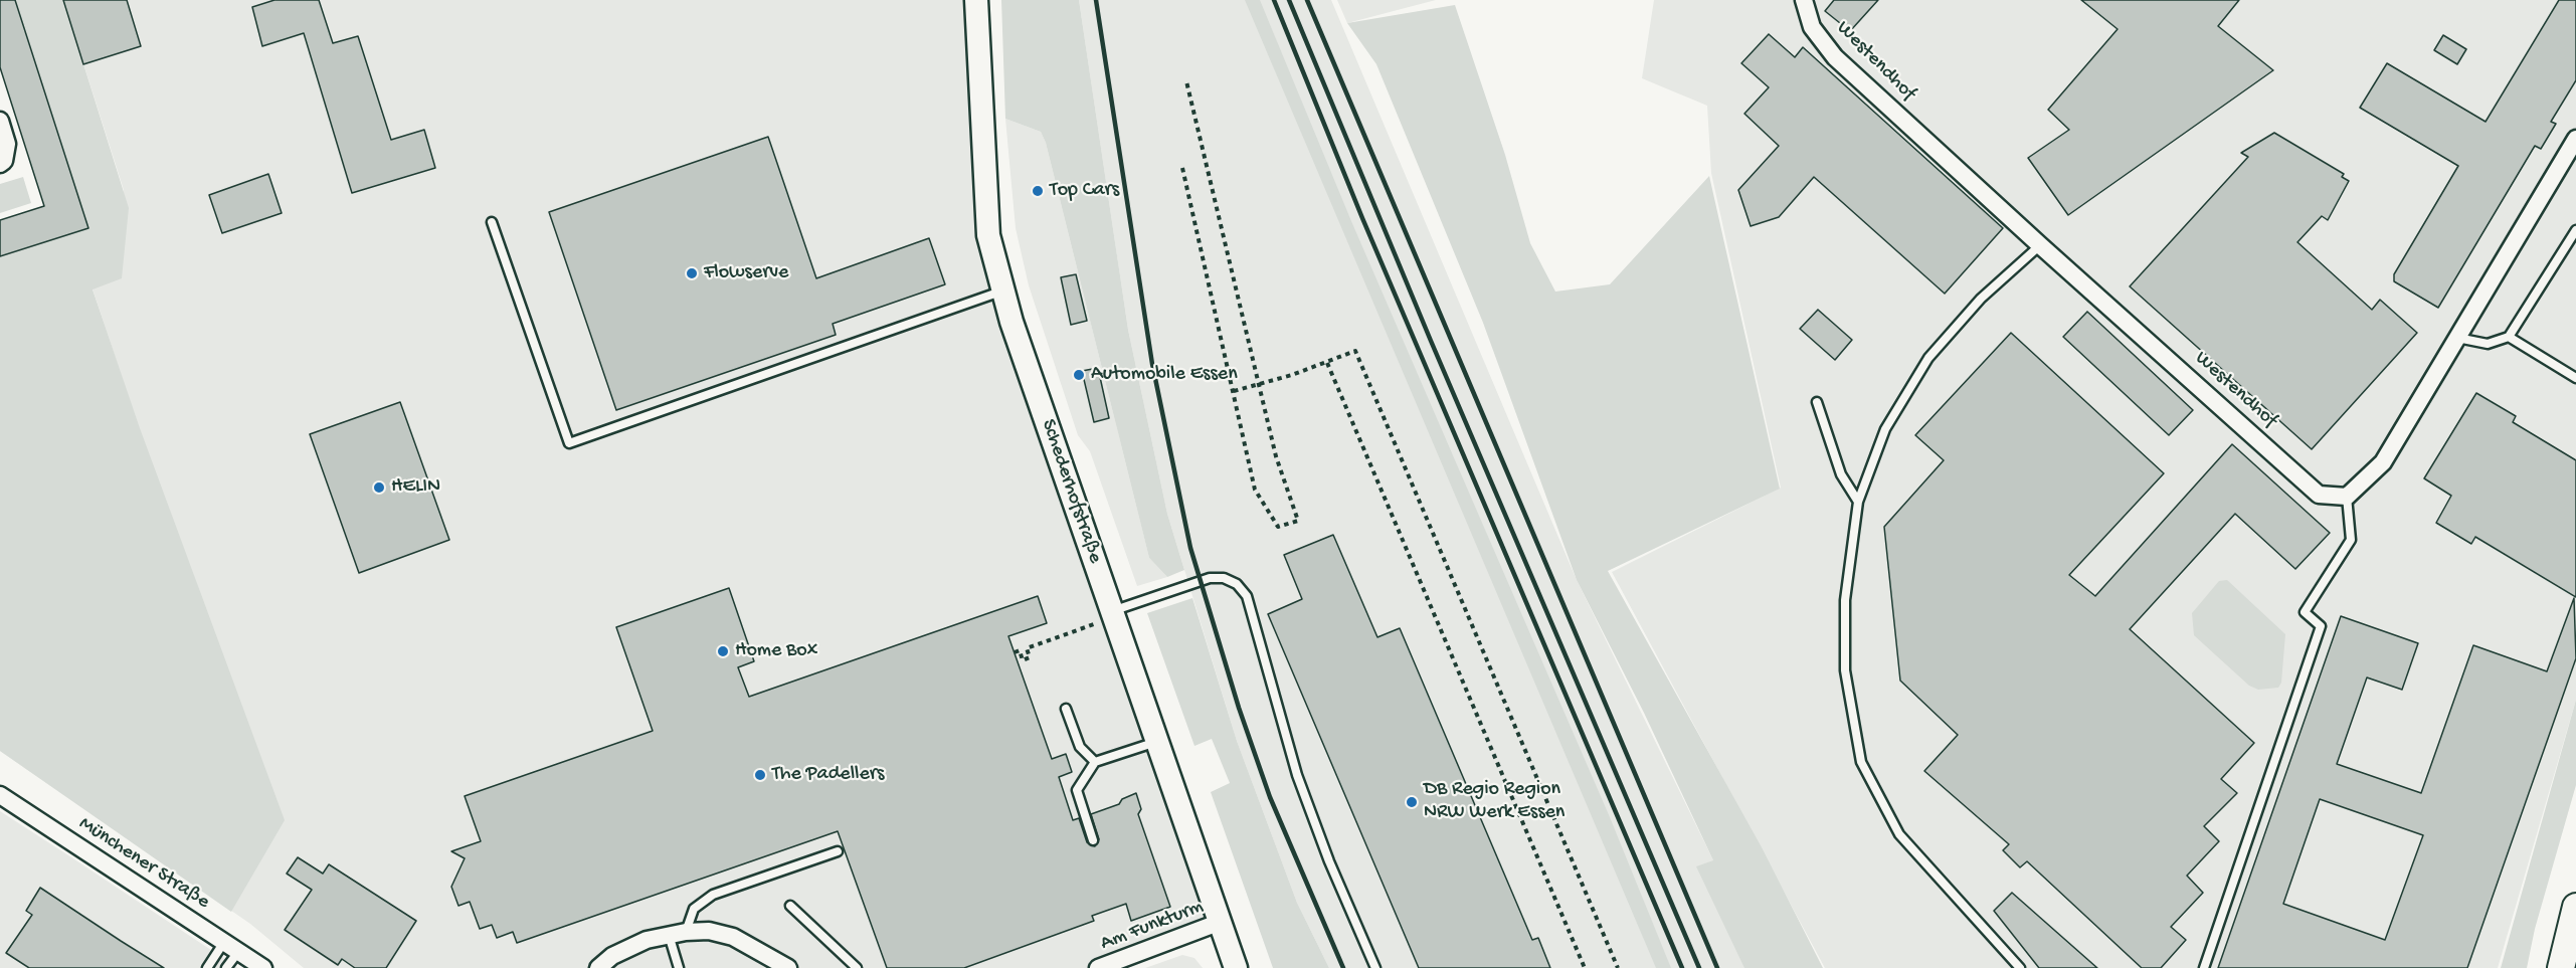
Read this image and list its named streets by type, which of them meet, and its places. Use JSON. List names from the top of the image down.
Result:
{
  "streets": {
    "street": [
      "Westendhof",
      "Schederhofstraße",
      "Münchener Straße",
      "Am Funkturm"
    ]
  },
  "crossings": [
    ["Schederhofstraße", "Am Funkturm"]
  ],
  "places": [
    "Top Cars",
    "Flowserve",
    "Automobile Essen",
    "HELIN",
    "Home Box",
    "The Padellers",
    "DB Regio Region NRW Werk Essen"
  ]
}
